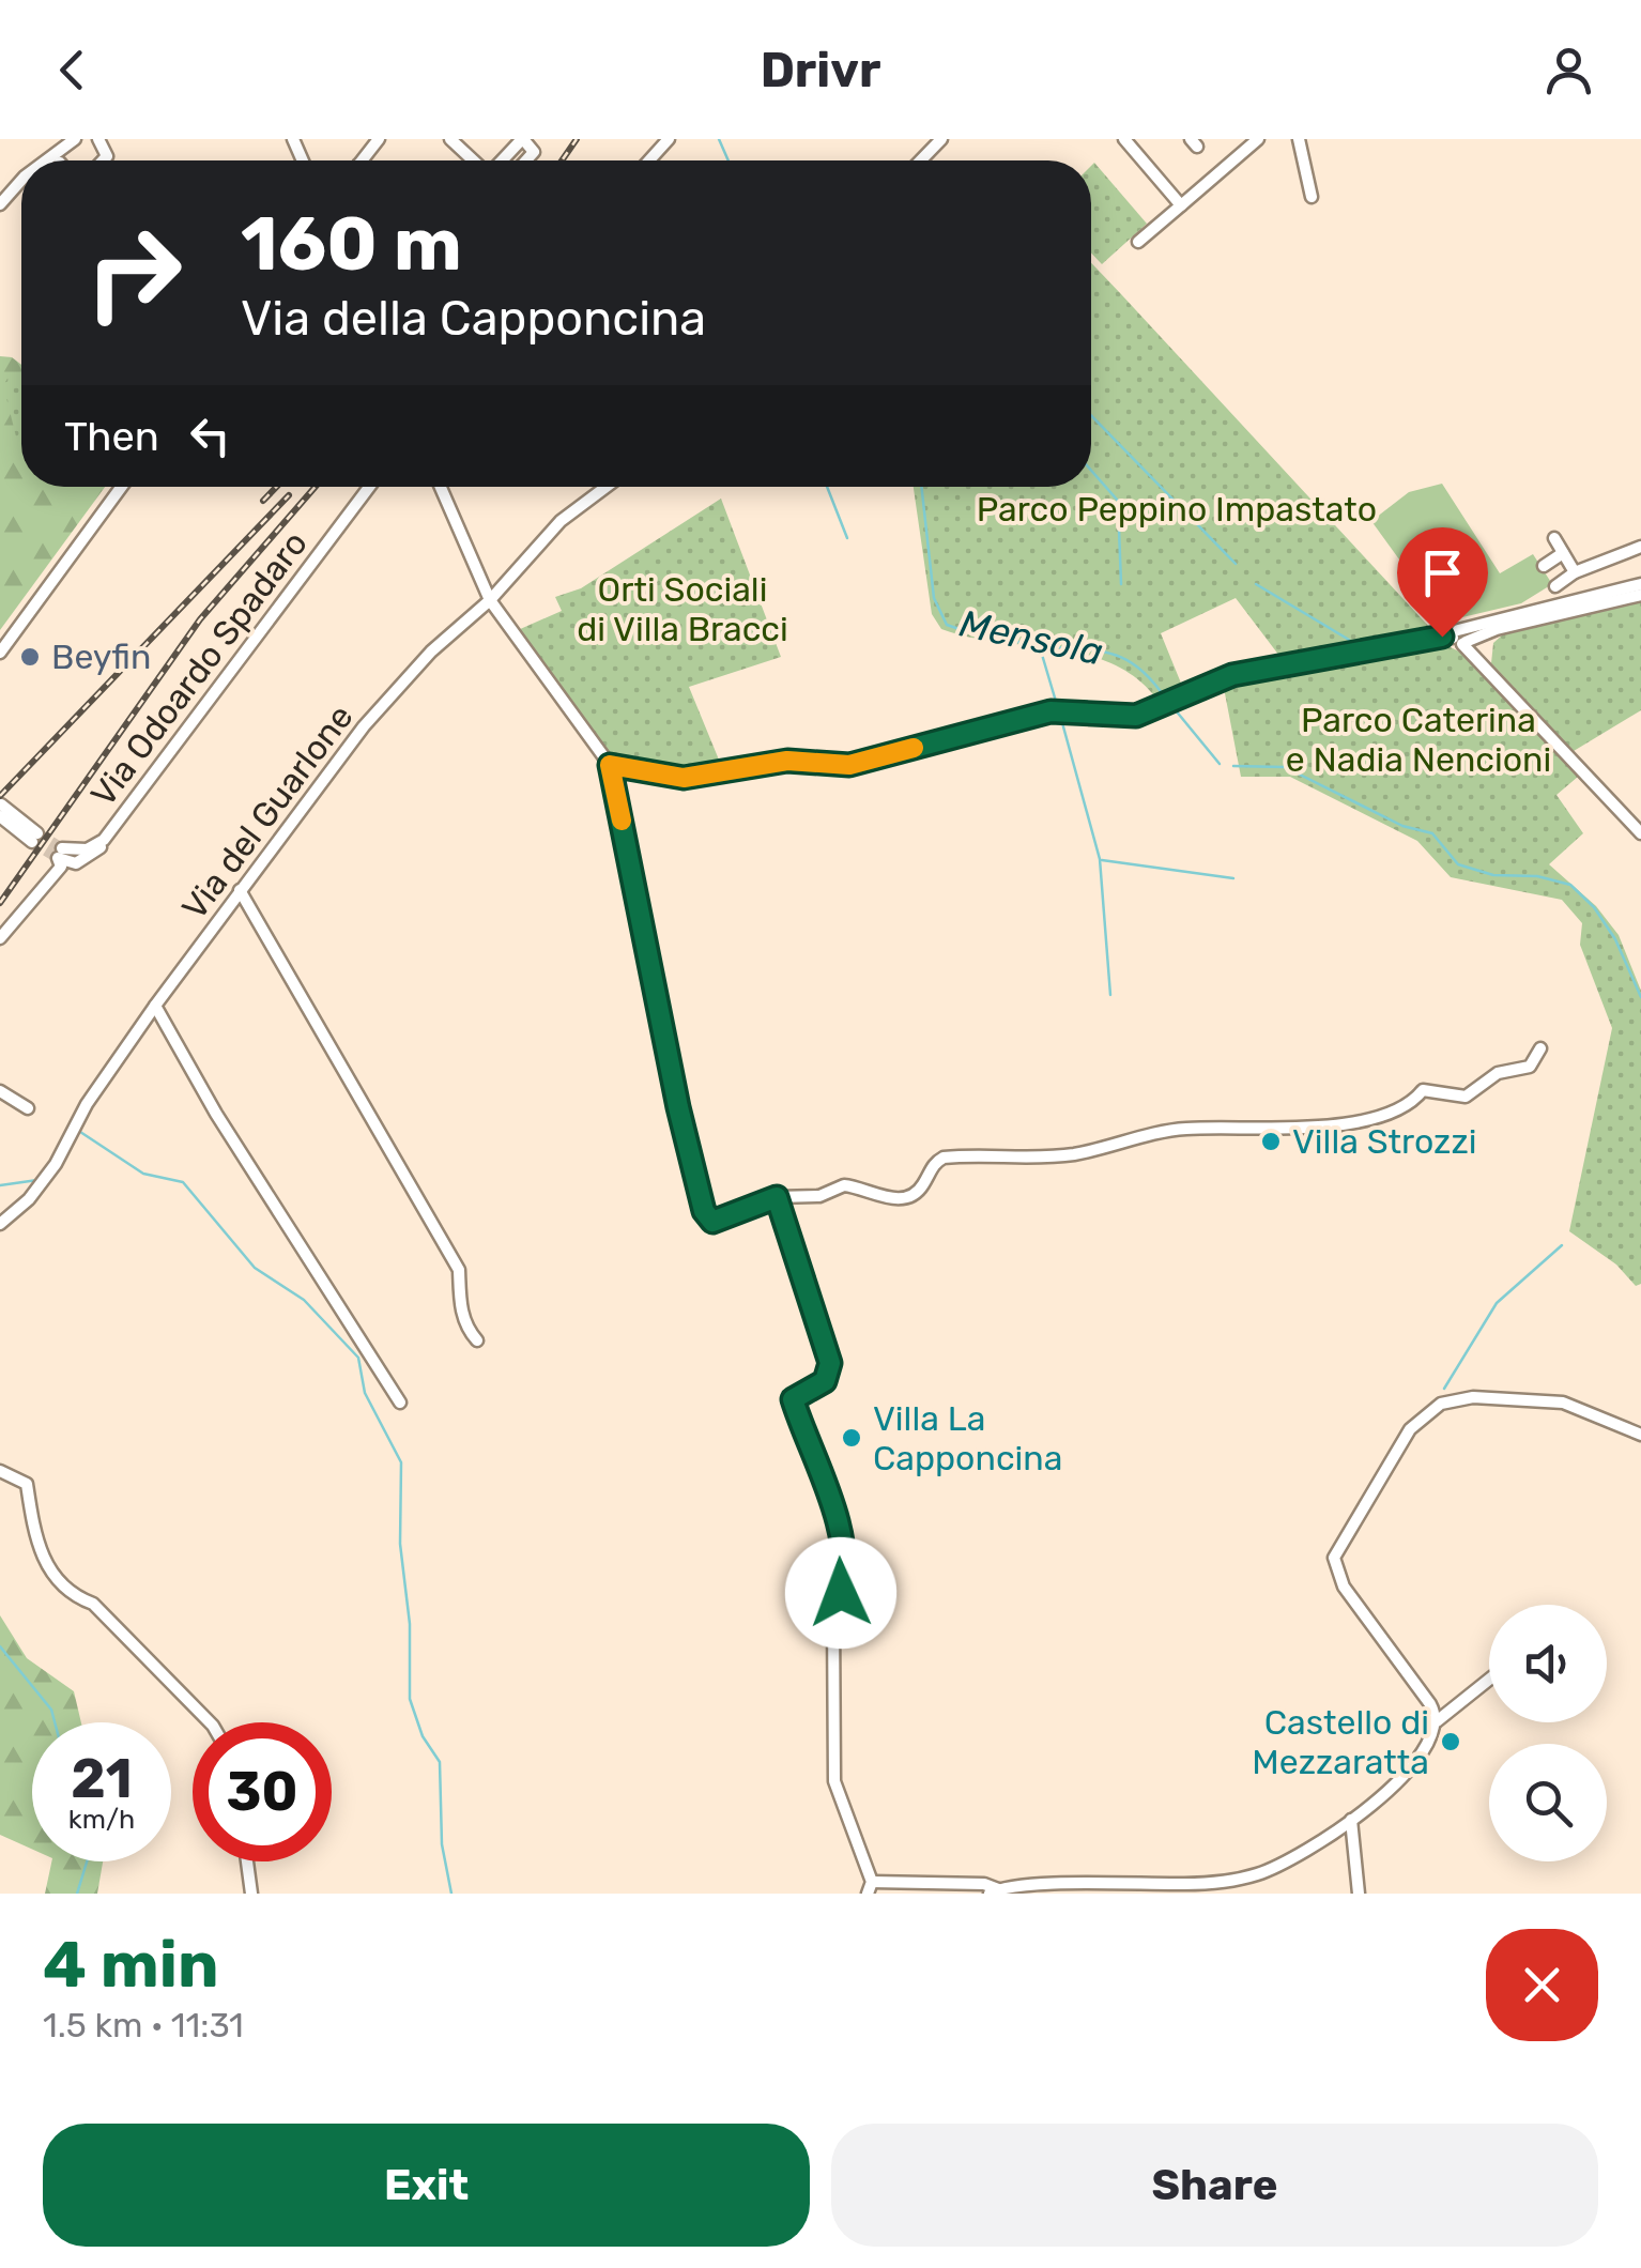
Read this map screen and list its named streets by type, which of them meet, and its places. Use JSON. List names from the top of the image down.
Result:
{
  "streets": {
    "street": ["Via Odoardo Spadaro", "Via del Guarlone"]
  },
  "water": ["Mensola"],
  "parks": ["Parco Peppino Impastato", "Orti Sociali di Villa Bracci", "Parco Caterina e Nadia Nencioni"],
  "places": [
    "Beyfin",
    "Villa Strozzi",
    "Villa La Capponcina",
    "Castello di Mezzaratta"
  ],
  "page": {
    "header": "Drivr",
    "turn": ["160 m", "Via della Capponcina"],
    "then": "Then",
    "speed": "21 km/h",
    "limit": "30",
    "heading": ["4 min", "1.5 km · 11:31"],
    "buttons": ["Exit", "Share"]
  }
}
